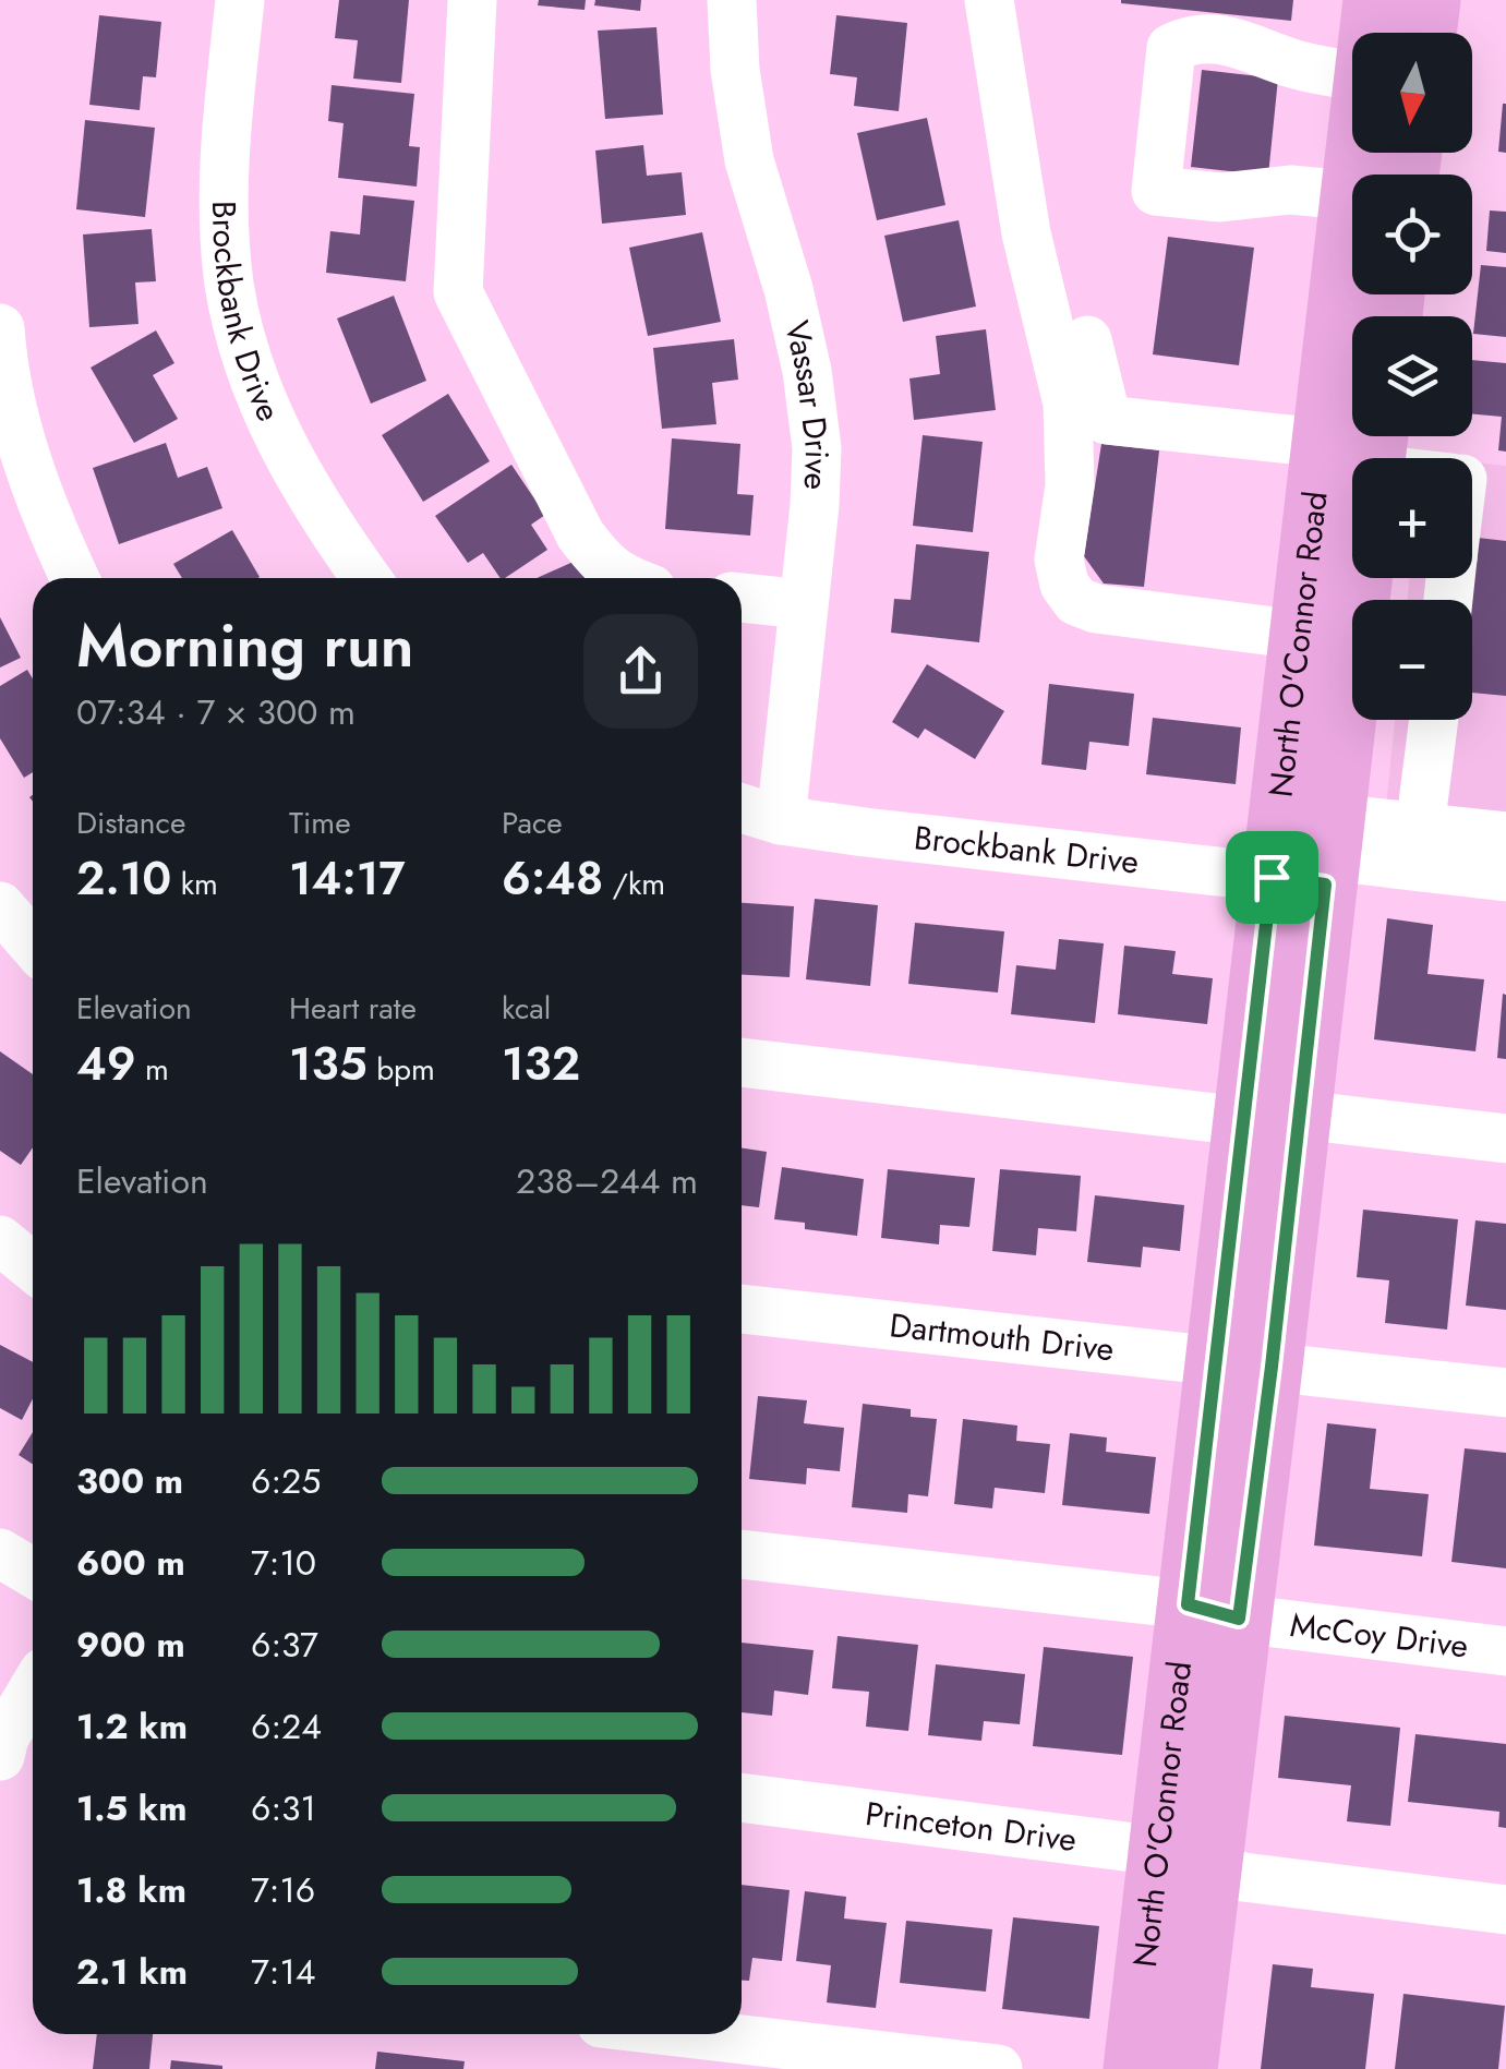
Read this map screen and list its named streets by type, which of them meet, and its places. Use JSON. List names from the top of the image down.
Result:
{
  "streets": {
    "main road": ["North O'Connor Road"],
    "street": [
      "Brockbank Drive",
      "Vassar Drive",
      "Dartmouth Drive",
      "McCoy Drive",
      "Princeton Drive"
    ]
  },
  "crossings": [
    ["Brockbank Drive", "Vassar Drive"],
    ["Brockbank Drive", "North O'Connor Road"],
    ["North O'Connor Road", "Dartmouth Drive"],
    ["North O'Connor Road", "McCoy Drive"],
    ["North O'Connor Road", "Princeton Drive"]
  ],
  "north": "bottom",
  "page": {
    "map_buttons": ["+", "−"],
    "heading": ["Morning run", "07:34 · 7 × 300 m"],
    "stats": [
      ["Distance", "2.10 km"],
      ["Time", "14:17"],
      ["Pace", "6:48 /km"],
      ["Elevation", "49 m"],
      ["Heart rate", "135 bpm"],
      ["kcal", "132"]
    ],
    "chart": ["Elevation", "238–244 m"],
    "list": [
      {
        "name": "300 m",
        "note": "6:25"
      },
      {
        "name": "600 m",
        "note": "7:10"
      },
      {
        "name": "900 m",
        "note": "6:37"
      },
      {
        "name": "1.2 km",
        "note": "6:24"
      },
      {
        "name": "1.5 km",
        "note": "6:31"
      },
      {
        "name": "1.8 km",
        "note": "7:16"
      },
      {
        "name": "2.1 km",
        "note": "7:14"
      }
    ]
  }
}
